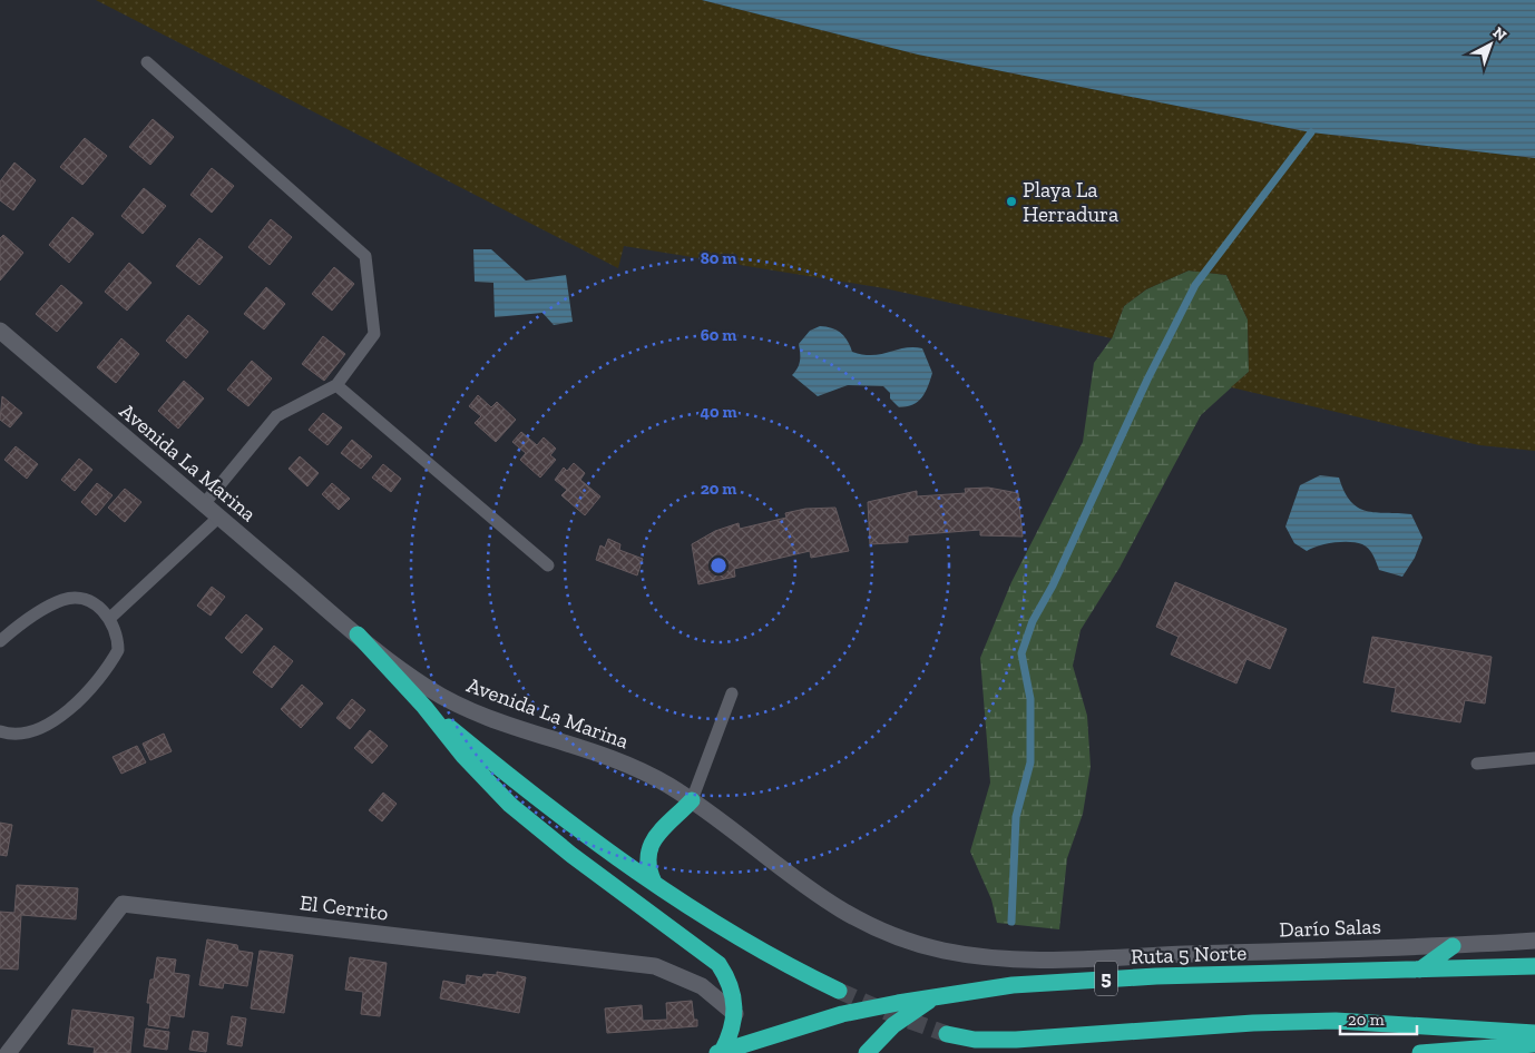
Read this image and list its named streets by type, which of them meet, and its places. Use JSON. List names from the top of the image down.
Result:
{
  "streets": {
    "highway": ["Ruta 5 Norte", "5"],
    "main road": ["Avenida La Marina", "El Cerrito", "Darío Salas"]
  },
  "crossings": [
    ["Avenida La Marina", "Darío Salas"]
  ],
  "places": ["Playa La Herradura"],
  "scale_bar": "20 m",
  "north": "top right",
  "rings": [
    "80 m",
    "60 m",
    "40 m",
    "20 m"
  ]
}
